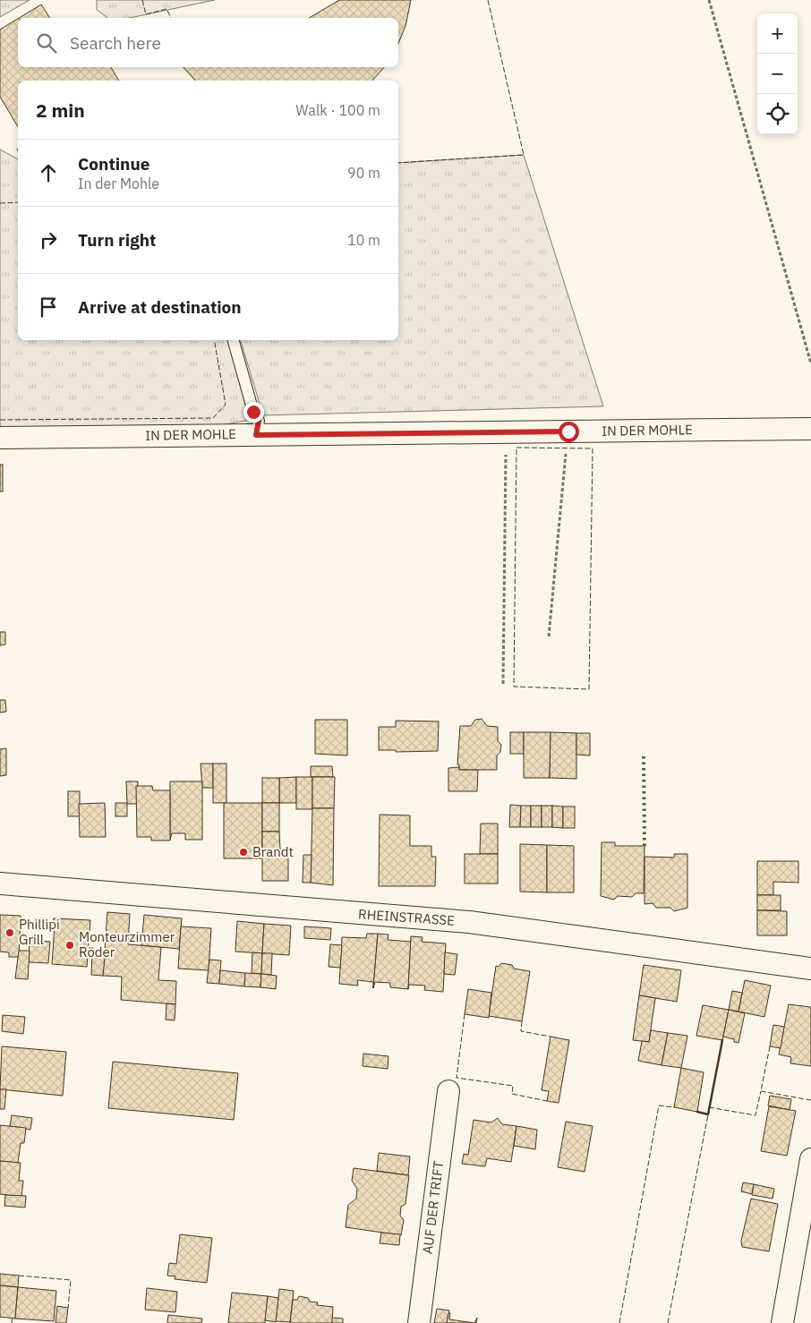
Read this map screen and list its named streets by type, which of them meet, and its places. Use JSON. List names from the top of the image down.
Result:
{
  "streets": {
    "street": ["IN DER MOHLE", "RHEINSTRASSE", "AUF DER TRIFT"]
  },
  "places": ["Brandt", "Phillipi Grill", "Monteurzimmer Röder"],
  "page": {
    "map_buttons": ["+", "−"],
    "search": "Search here",
    "heading": ["2 min", "Walk · 100 m"],
    "list": [
      ["Continue", "In der Mohle", "90 m"],
      ["Turn right", "10 m"],
      "Arrive at destination"
    ]
  }
}
